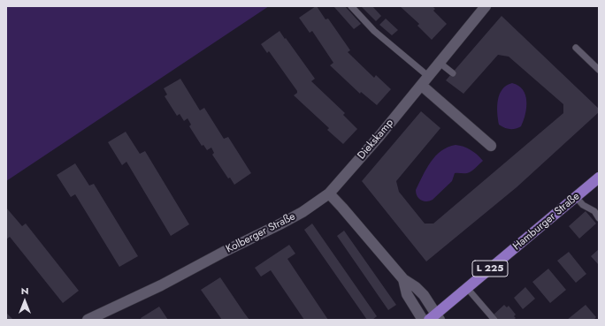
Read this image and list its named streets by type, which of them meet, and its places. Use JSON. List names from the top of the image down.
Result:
{
  "streets": {
    "main road": ["Hamburger Straße", "L 225"],
    "street": ["Diekskamp", "Kolberger Straße"]
  },
  "crossings": [
    ["Diekskamp", "Kolberger Straße"]
  ],
  "north": "top"
}
